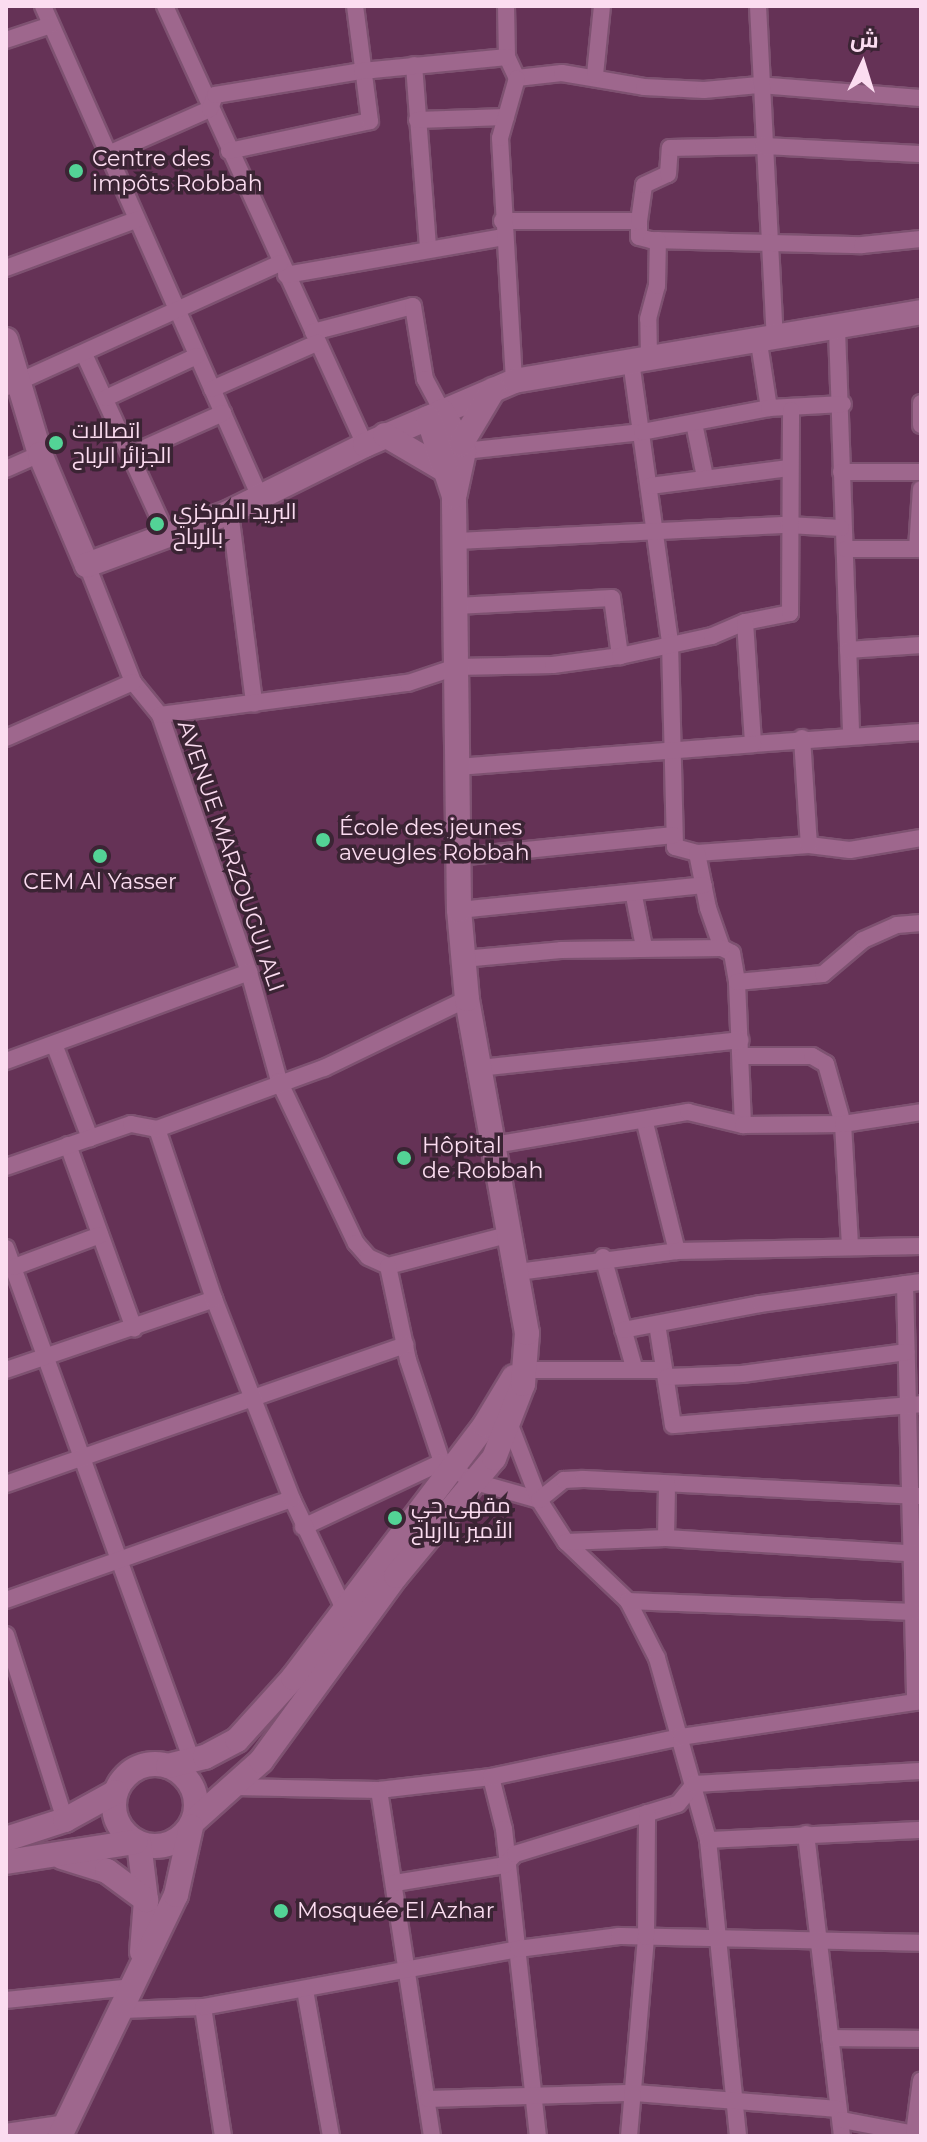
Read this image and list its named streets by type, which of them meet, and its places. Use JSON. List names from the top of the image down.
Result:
{
  "streets": {
    "street": ["AVENUE MARZOUGUI ALI"]
  },
  "places": [
    "Centre des impôts Robbah",
    "اتصالات الجزائر الرباح",
    "البريد المركزي بالرباح",
    "École des jeunes aveugles Robbah",
    "CEM Al Yasser",
    "Hôpital de Robbah",
    "مقهى حي الأمير باارباح",
    "Mosquée El Azhar"
  ],
  "north": "top"
}
